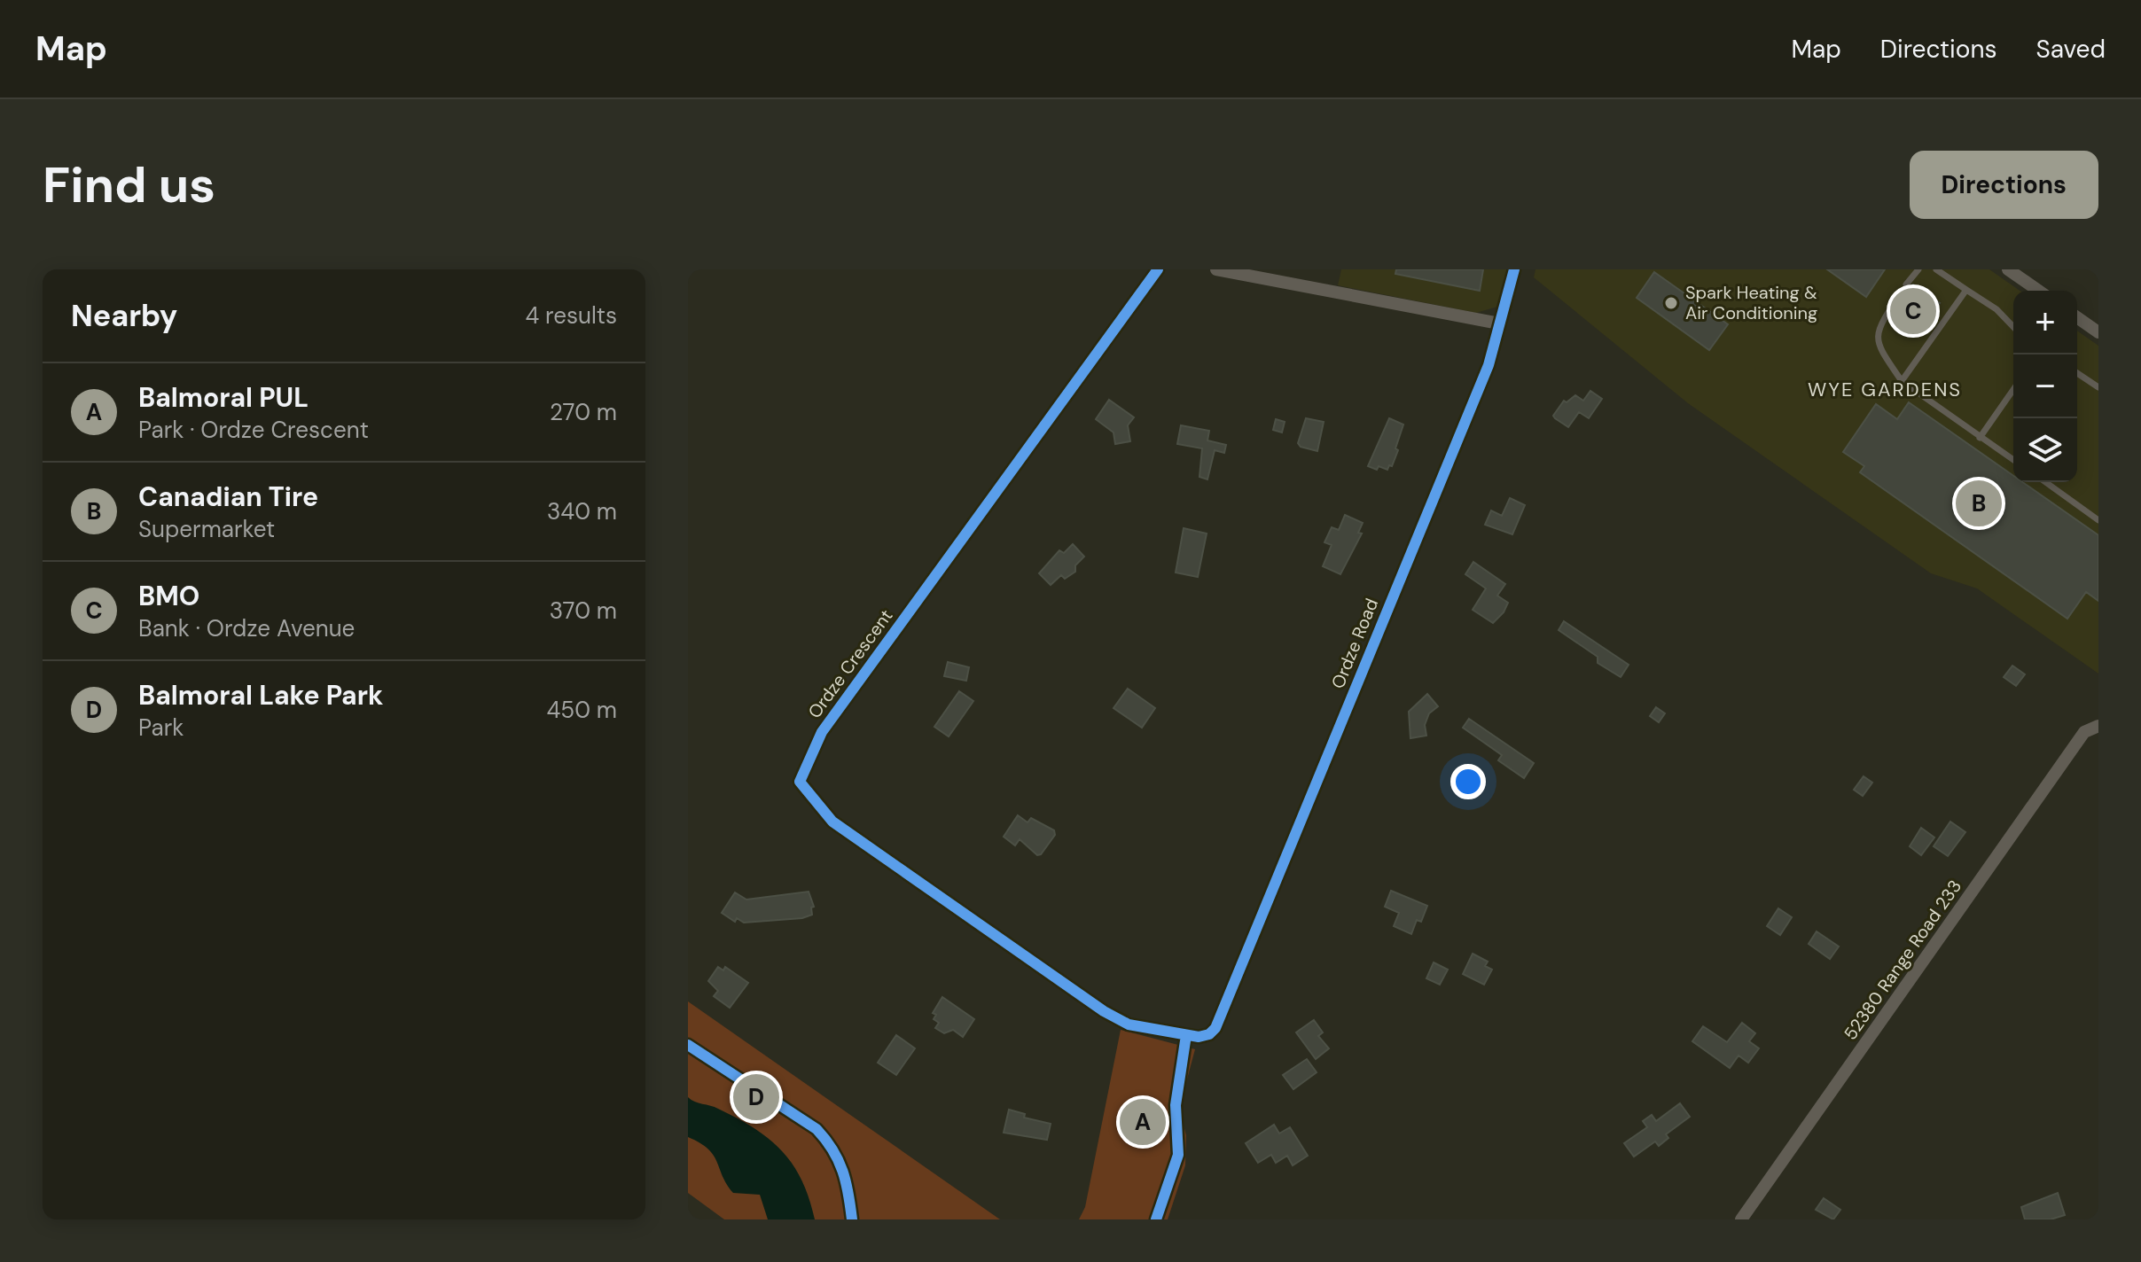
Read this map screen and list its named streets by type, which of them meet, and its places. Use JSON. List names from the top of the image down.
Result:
{
  "streets": {
    "street": ["Ordze Road", "Ordze Crescent", "52380 Range Road 233"]
  },
  "crossings": [
    ["Ordze Road", "Ordze Crescent"]
  ],
  "districts": ["WYE GARDENS"],
  "places": ["Spark Heating & Air Conditioning"],
  "page": {
    "header": "Map",
    "nav": ["Map", "Directions", "Saved"],
    "buttons": "Directions",
    "title": "Find us",
    "heading": ["Nearby", "4 results"],
    "pins": [
      "C",
      "B",
      "D",
      "A"
    ],
    "map_buttons": ["+", "−"],
    "list": [
      {
        "mark": "A",
        "name": "Balmoral PUL",
        "note": "Park · Ordze Crescent",
        "value": "270 m"
      },
      {
        "mark": "B",
        "name": "Canadian Tire",
        "note": "Supermarket",
        "value": "340 m"
      },
      {
        "mark": "C",
        "name": "BMO",
        "note": "Bank · Ordze Avenue",
        "value": "370 m"
      },
      {
        "mark": "D",
        "name": "Balmoral Lake Park",
        "note": "Park",
        "value": "450 m"
      }
    ]
  }
}
